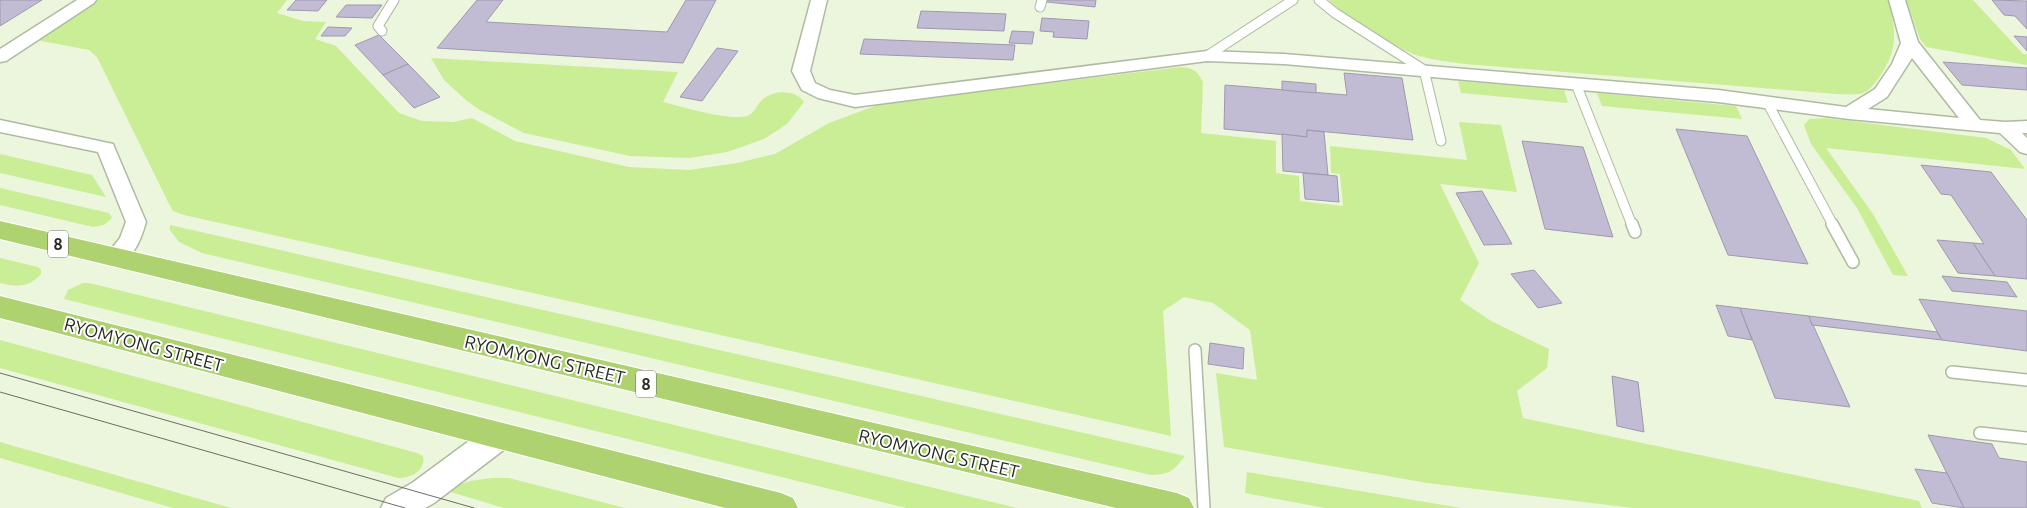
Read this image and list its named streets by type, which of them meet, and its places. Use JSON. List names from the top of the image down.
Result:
{
  "streets": {
    "highway": ["8", "RYOMYONG STREET"]
  }
}
